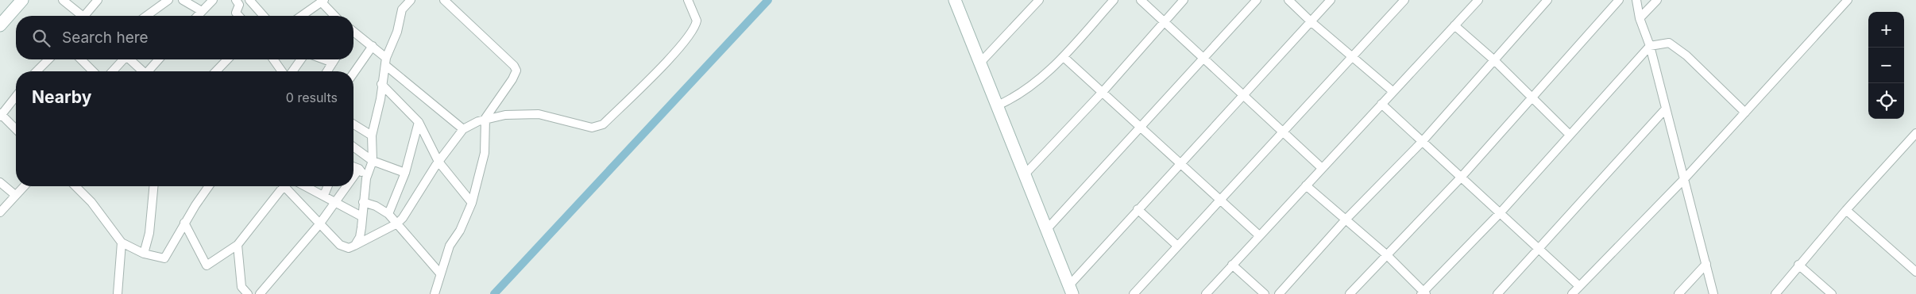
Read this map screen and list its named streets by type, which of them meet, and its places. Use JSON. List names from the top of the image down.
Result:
{
  "page": {
    "map_buttons": ["+", "−"],
    "search": "Search here",
    "heading": ["Nearby", "0 results"]
  }
}
